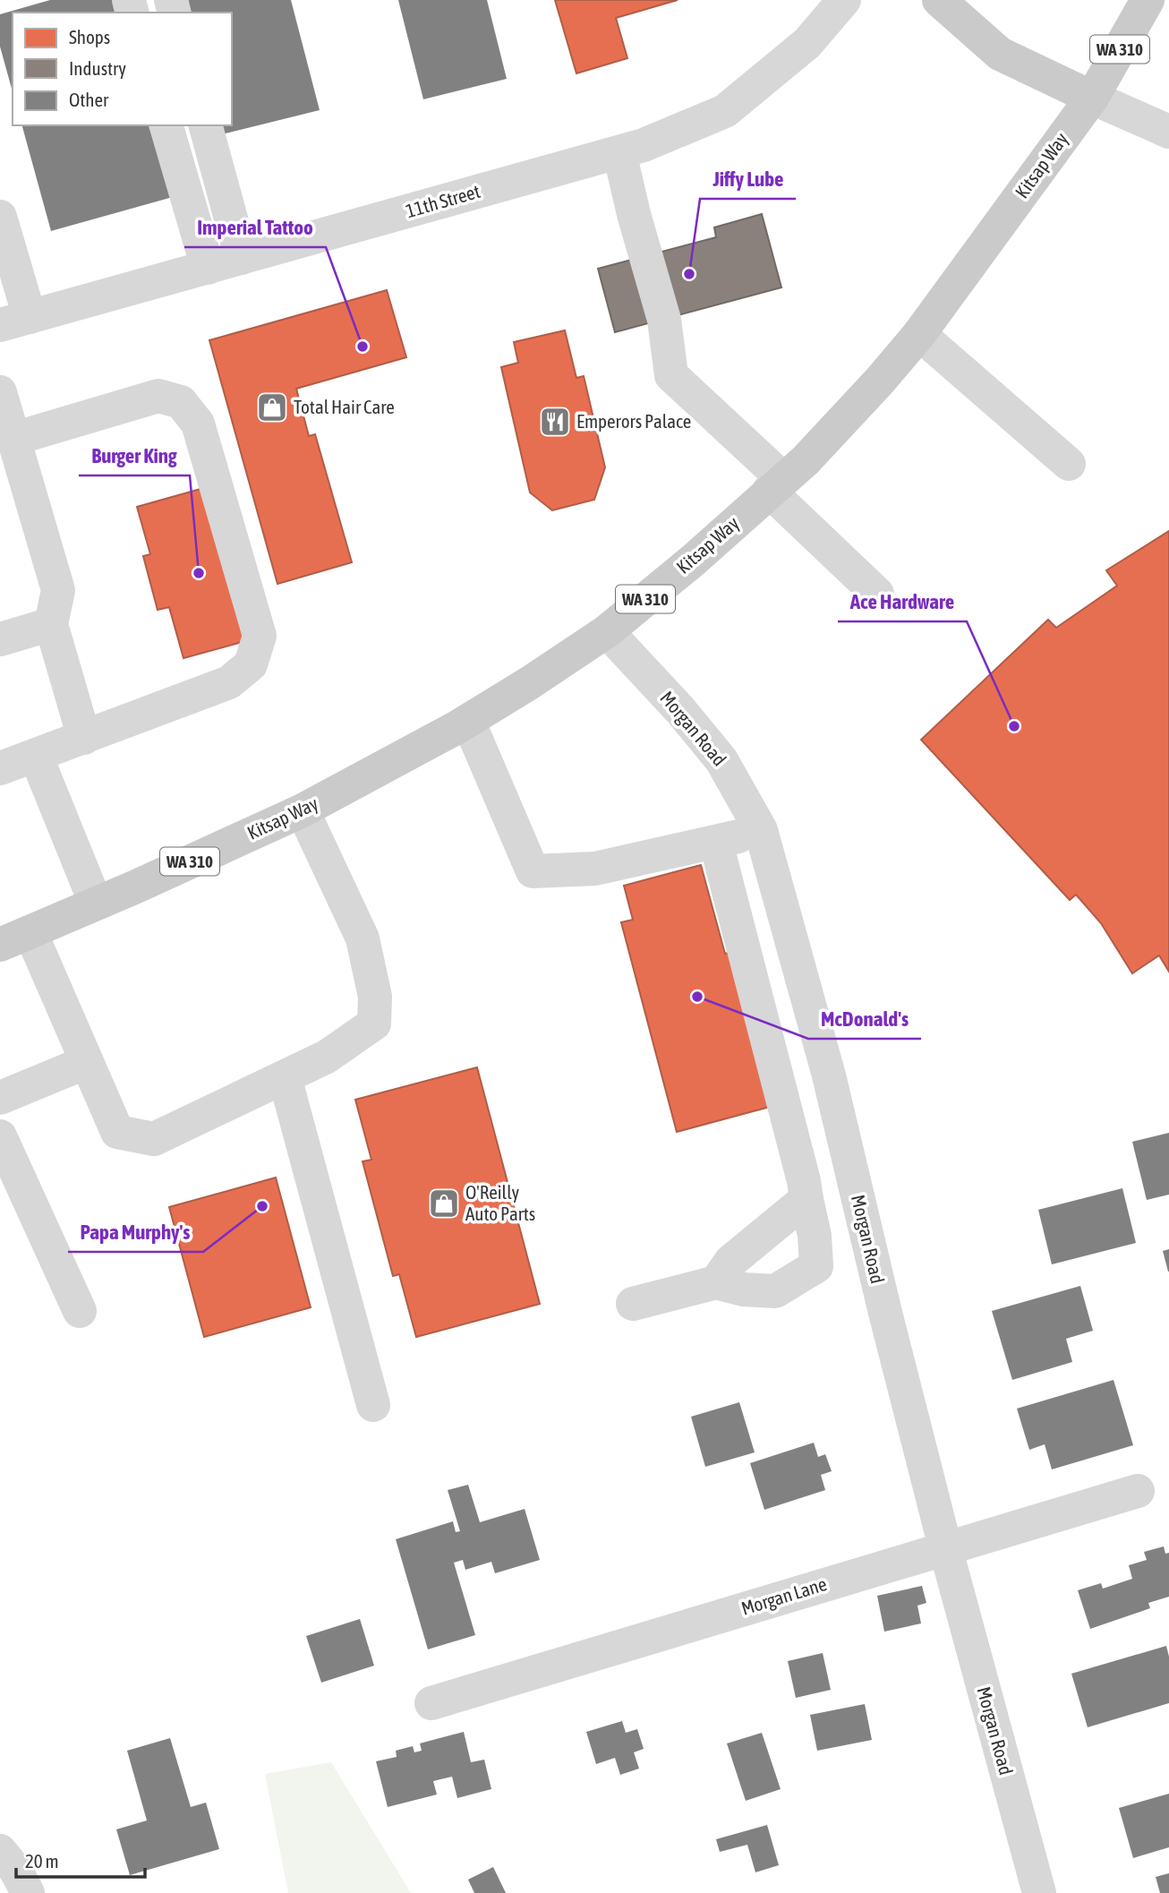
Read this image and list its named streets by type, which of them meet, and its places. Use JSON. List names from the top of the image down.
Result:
{
  "streets": {
    "main road": ["WA 310", "Kitsap Way"],
    "street": ["11th Street", "Morgan Road", "Morgan Lane"]
  },
  "crossings": [
    ["Kitsap Way", "Morgan Road"],
    ["Morgan Road", "Morgan Lane"]
  ],
  "places": {
    "other": [
      "Jiffy Lube",
      "Imperial Tattoo",
      "Burger King",
      "Ace Hardware",
      "McDonald's",
      "Papa Murphy's"
    ],
    "shop": ["Total Hair Care", "O'Reilly Auto Parts"],
    "restaurant": ["Emperors Palace"]
  },
  "legend": ["Shops", "Industry", "Other"],
  "scale_bar": "20 m"
}
